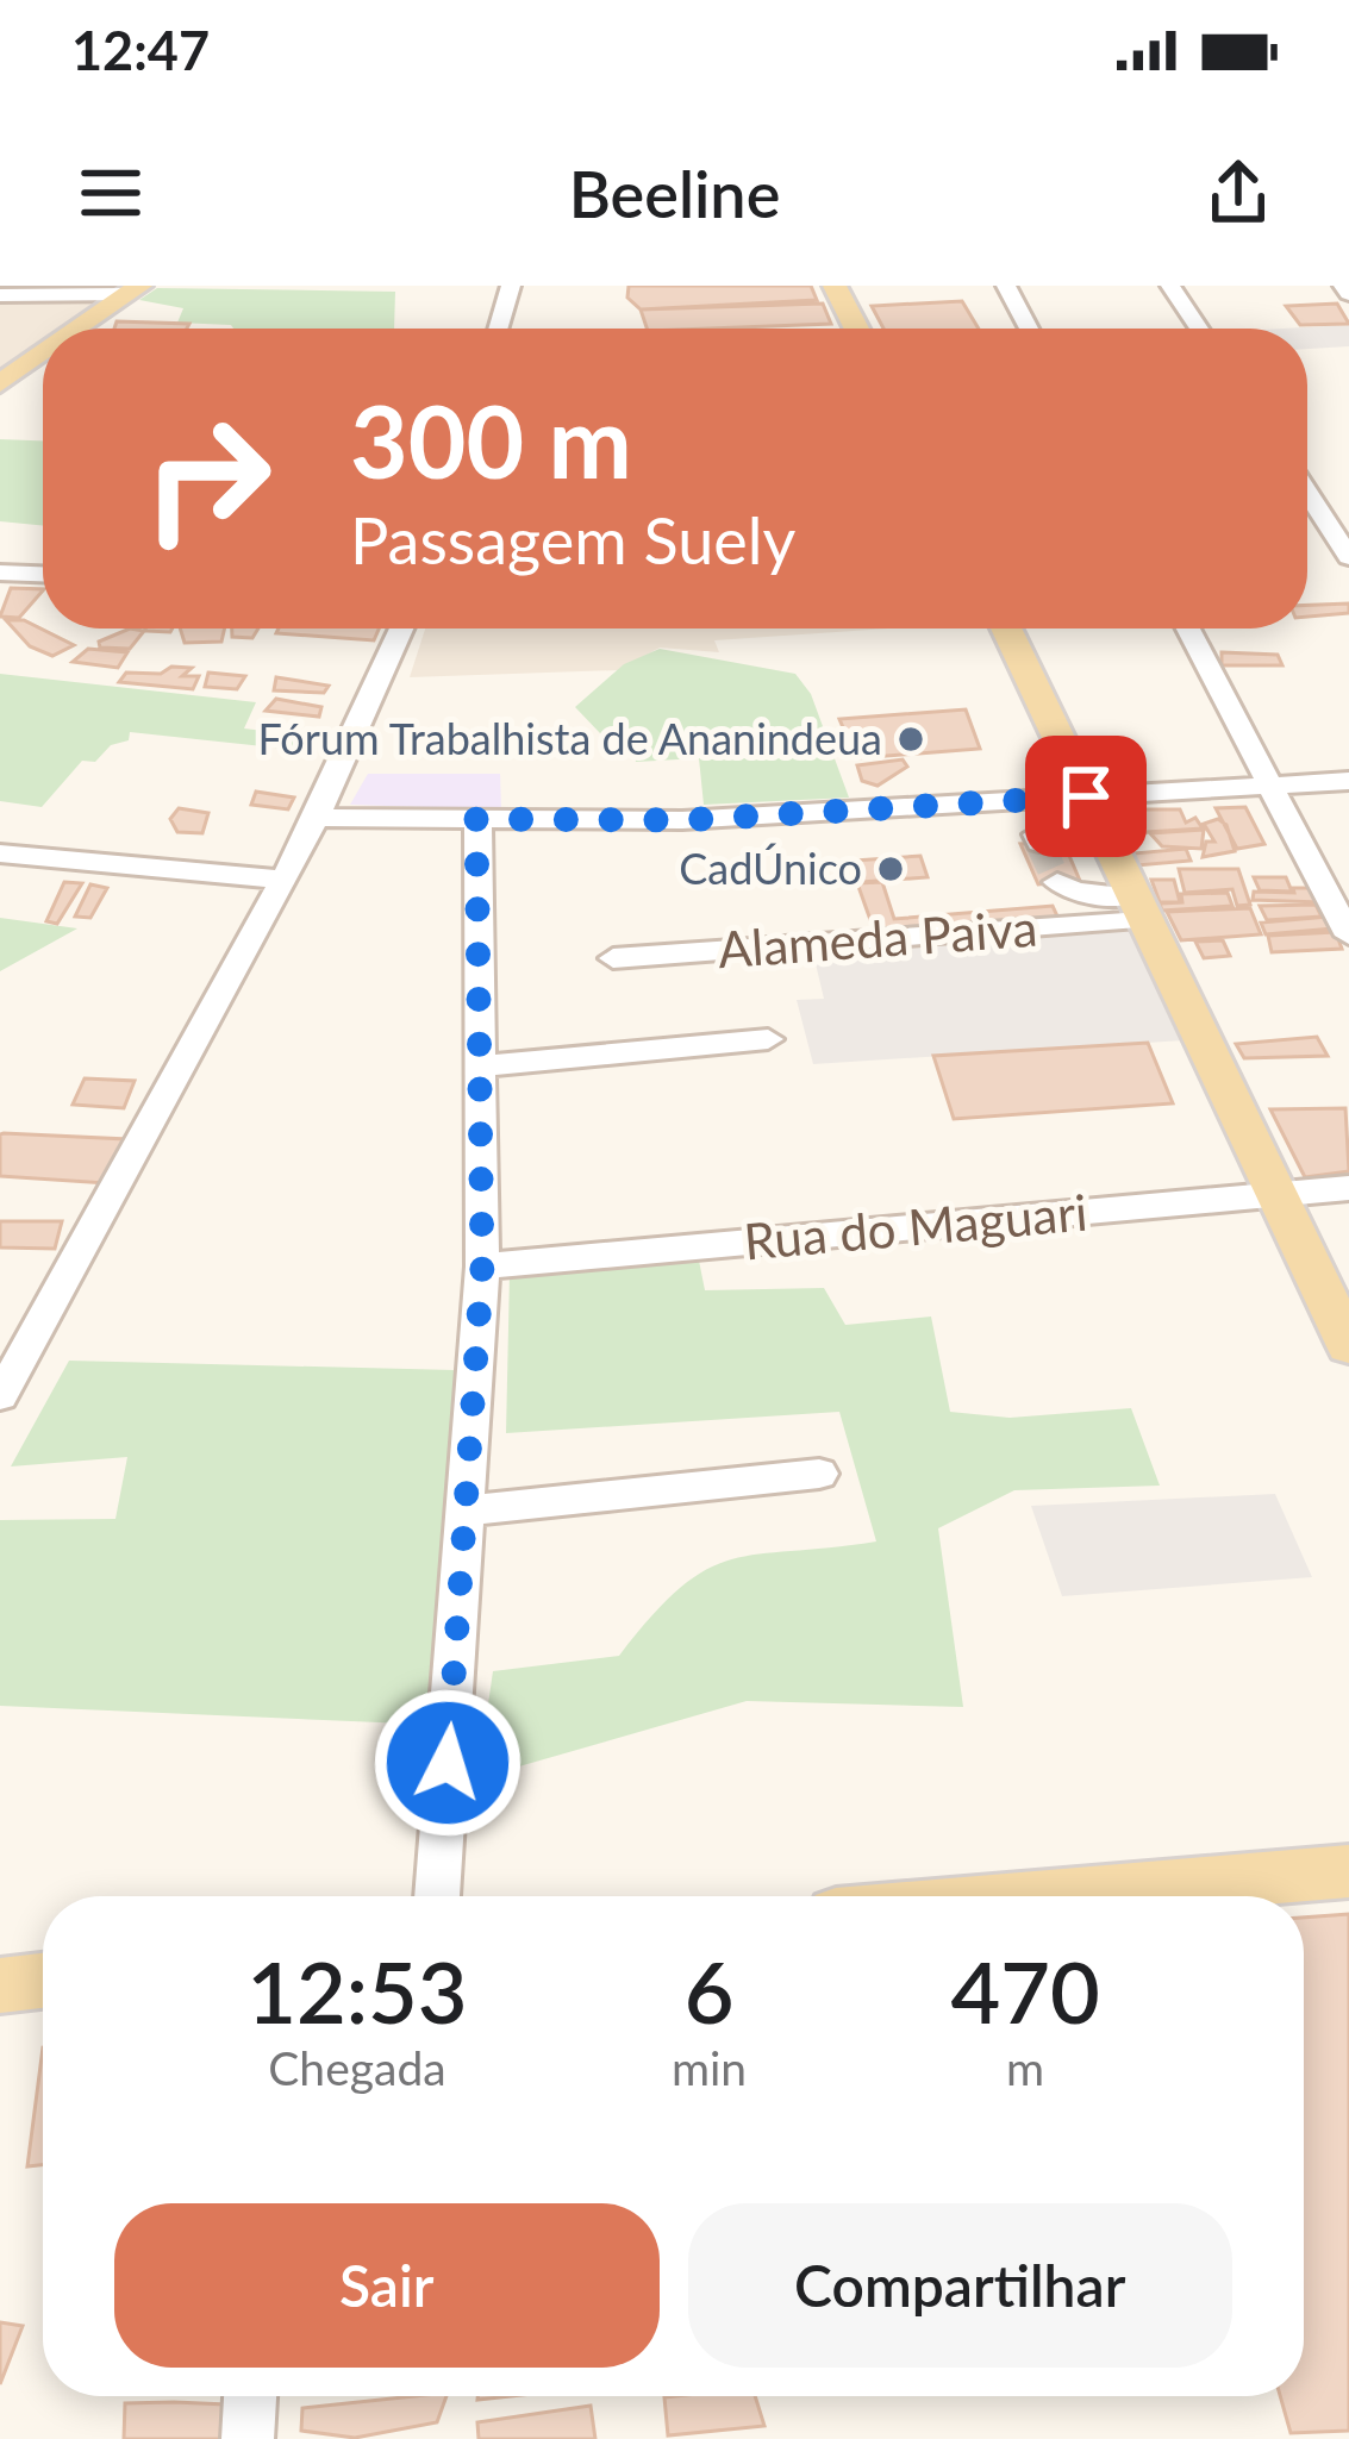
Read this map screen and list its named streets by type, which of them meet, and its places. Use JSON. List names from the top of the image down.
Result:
{
  "streets": {
    "street": ["Alameda Paiva", "Rua do Maguari"]
  },
  "places": ["Fórum Trabalhista de Ananindeua", "CadÚnico"],
  "page": {
    "status": "12:47",
    "header": "Beeline",
    "turn": ["300 m", "Passagem Suely"],
    "eta": [
      "12:53",
      "Chegada",
      "6",
      "min",
      "470",
      "m"
    ],
    "buttons": ["Sair", "Compartilhar"]
  }
}
